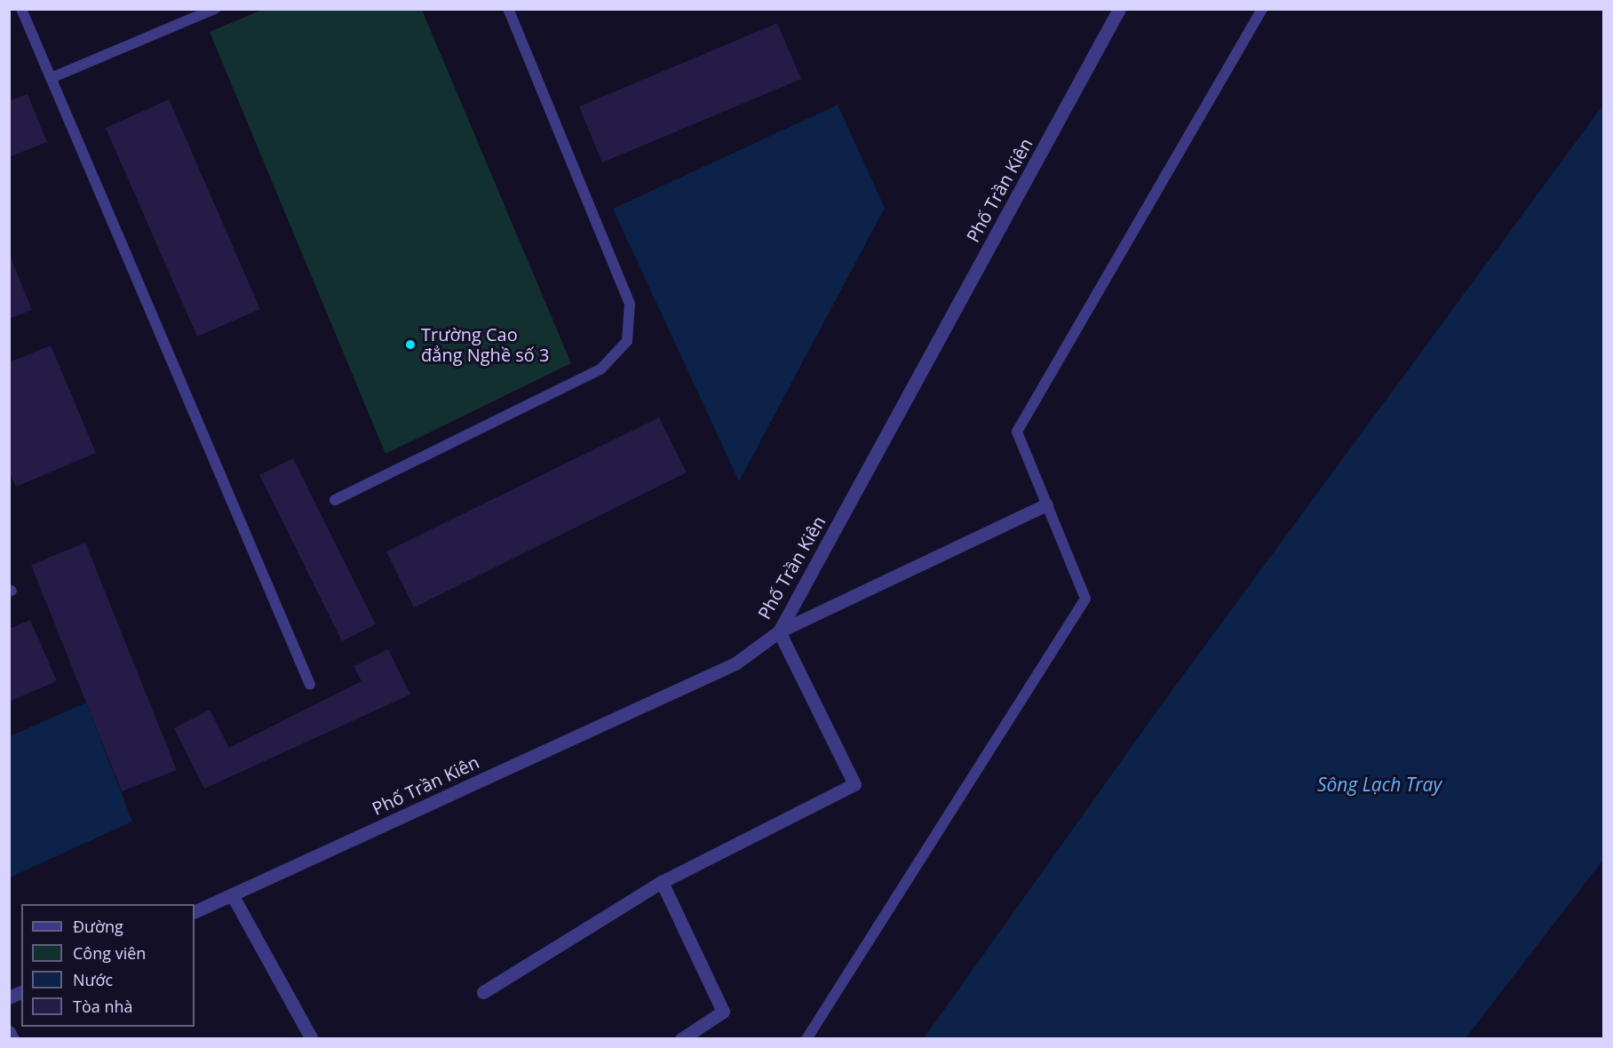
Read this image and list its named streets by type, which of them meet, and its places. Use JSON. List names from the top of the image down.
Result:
{
  "streets": {
    "street": ["Phố Trần Kiên"]
  },
  "water": ["Sông Lạch Tray"],
  "places": ["Trường Cao đẳng Nghề số 3"],
  "legend": [
    "Đường",
    "Công viên",
    "Nước",
    "Tòa nhà"
  ]
}
